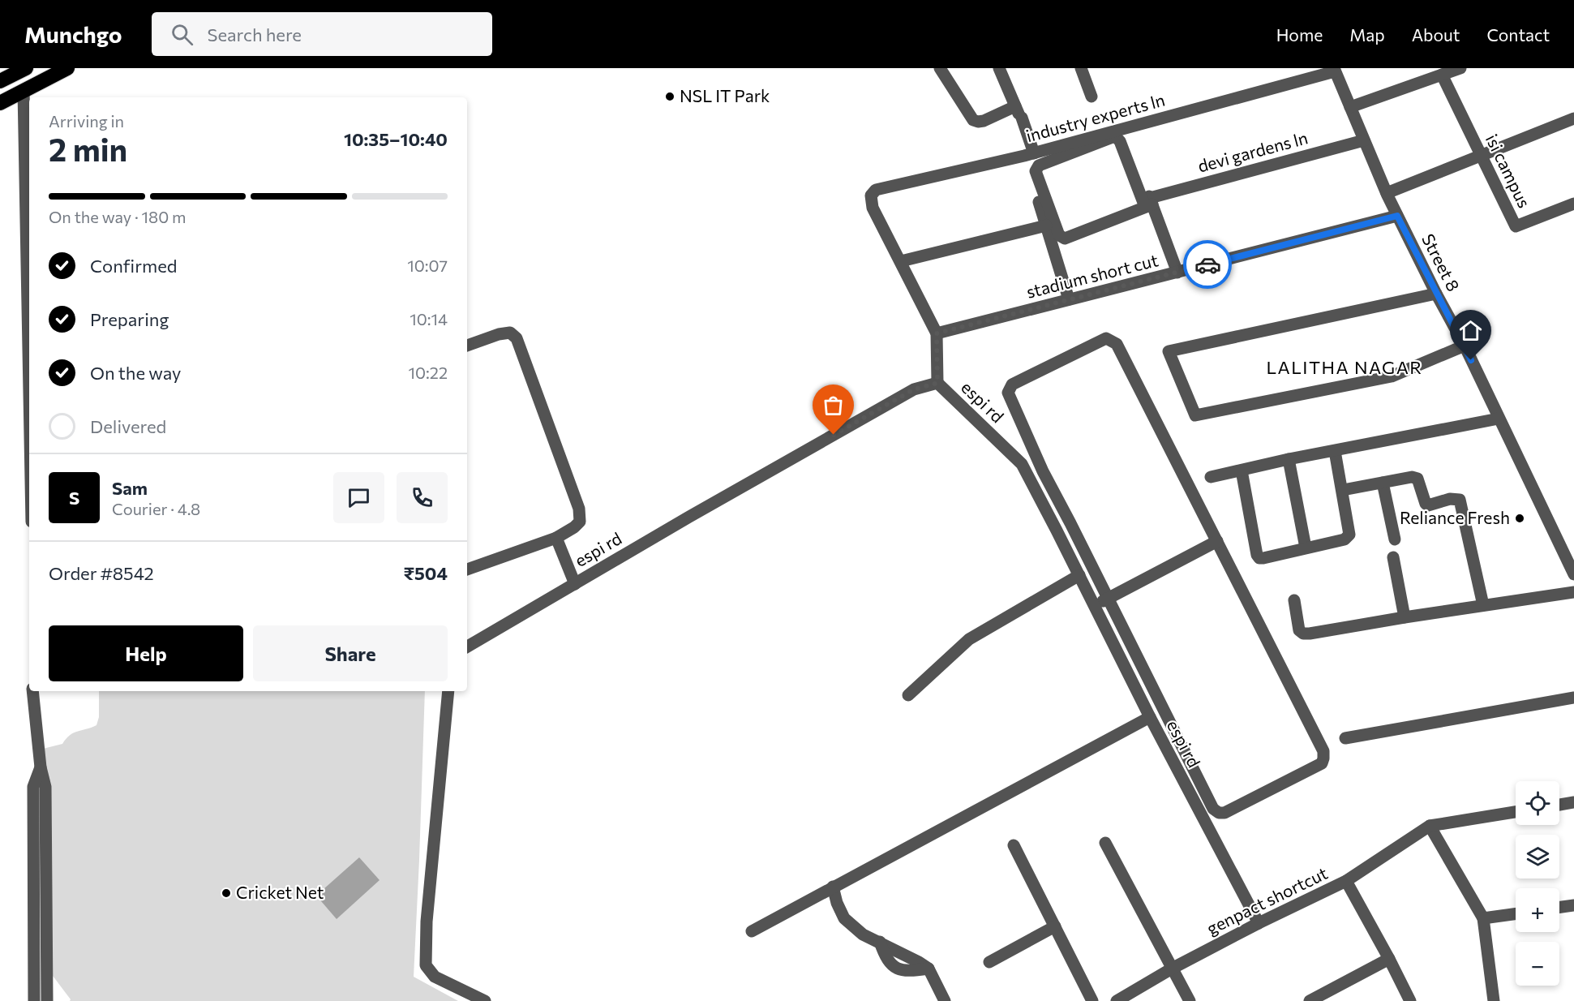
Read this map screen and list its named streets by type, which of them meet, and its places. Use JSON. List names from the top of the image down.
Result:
{
  "streets": {
    "street": [
      "industry experts ln",
      "devi gardens ln",
      "isi campus",
      "Street 8",
      "stadium short cut",
      "espi rd",
      "genpact shortcut"
    ]
  },
  "crossings": [
    ["industry experts ln", "Street 8"],
    ["devi gardens ln", "Street 8"],
    ["Street 8", "stadium short cut"],
    ["espi rd", "genpact shortcut"]
  ],
  "districts": ["LALITHA NAGAR"],
  "places": ["NSL IT Park", "Reliance Fresh", "Cricket Net"],
  "page": {
    "header": "Munchgo",
    "search": "Search here",
    "nav": [
      "Home",
      "Map",
      "About",
      "Contact"
    ],
    "heading": ["2 min", "Arriving in", "10:35–10:40"],
    "panel": [
      "Sam",
      "Courier · 4.8",
      "Order #8542",
      "₹504"
    ],
    "bar": "On the way · 180 m",
    "list": [
      ["Confirmed", "10:07"],
      ["Preparing", "10:14"],
      ["On the way", "10:22"],
      "Delivered"
    ],
    "round": "S",
    "buttons": ["Help", "Share"],
    "map_buttons": ["+", "−"]
  }
}
